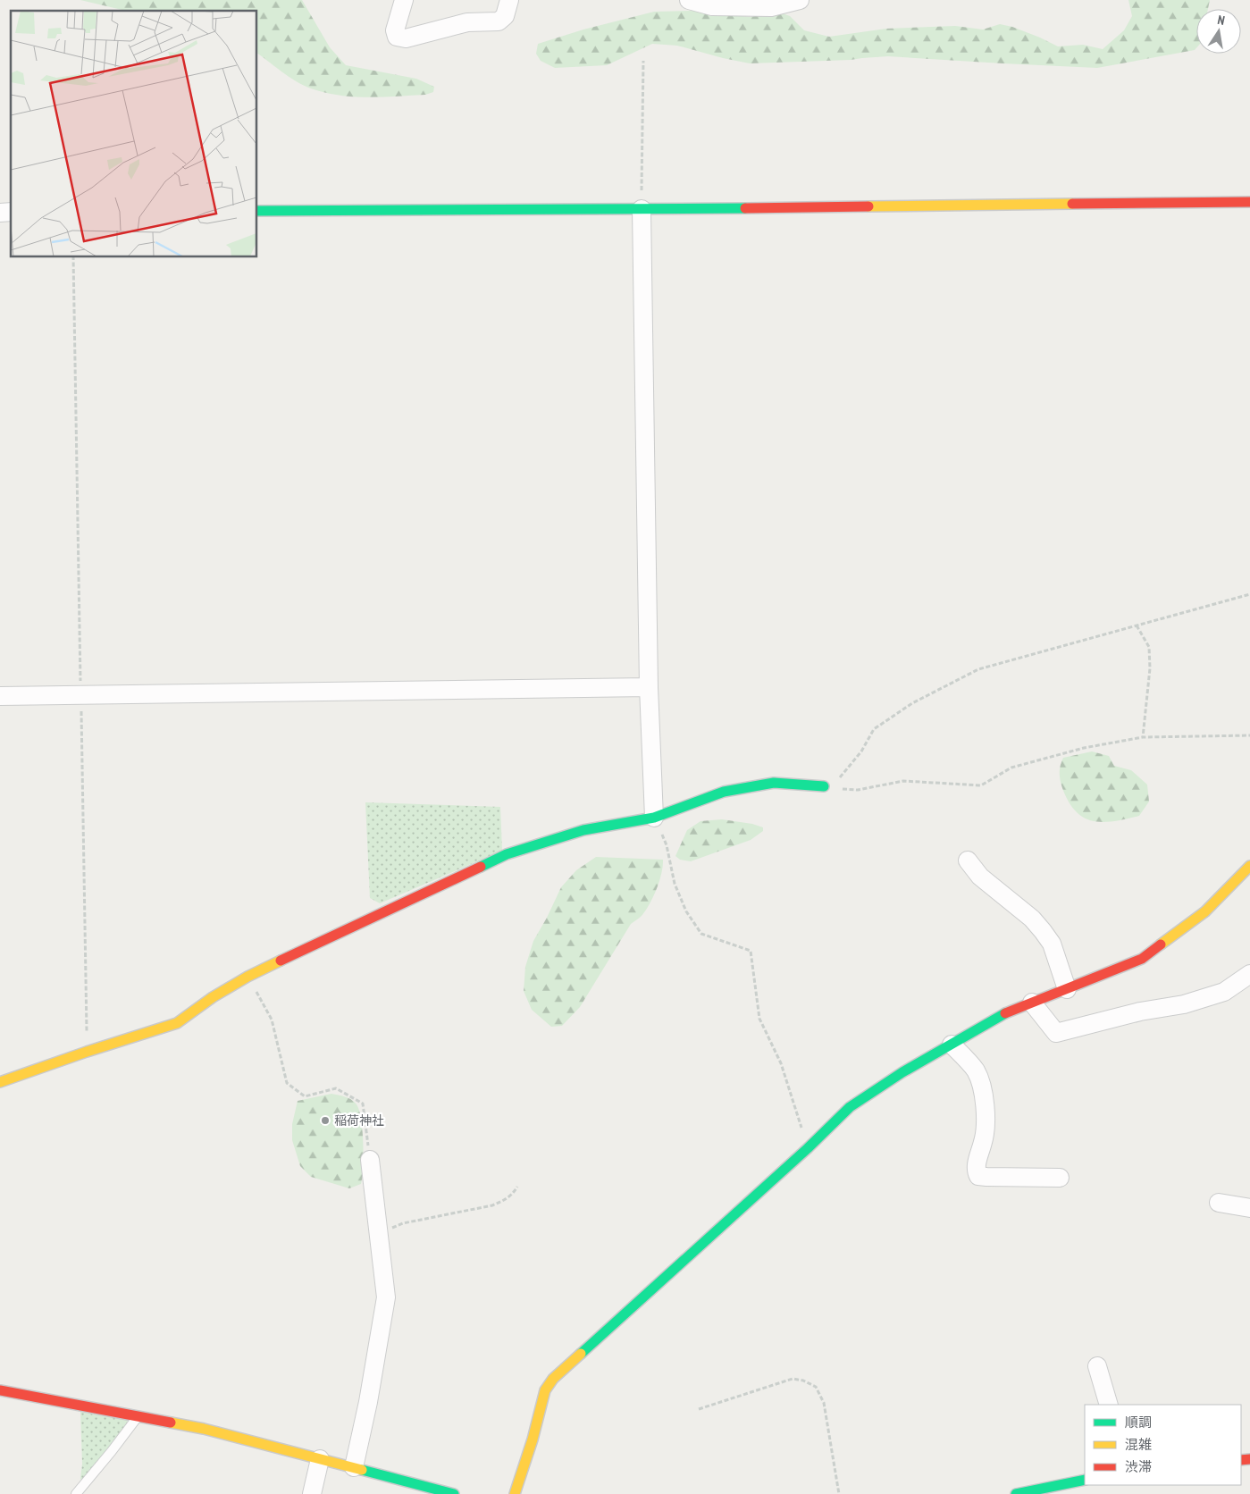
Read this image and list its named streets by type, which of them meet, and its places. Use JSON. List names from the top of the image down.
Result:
{
  "places": ["稲荷神社"],
  "legend": ["順調", "混雑", "渋滞"],
  "north": "top"
}
